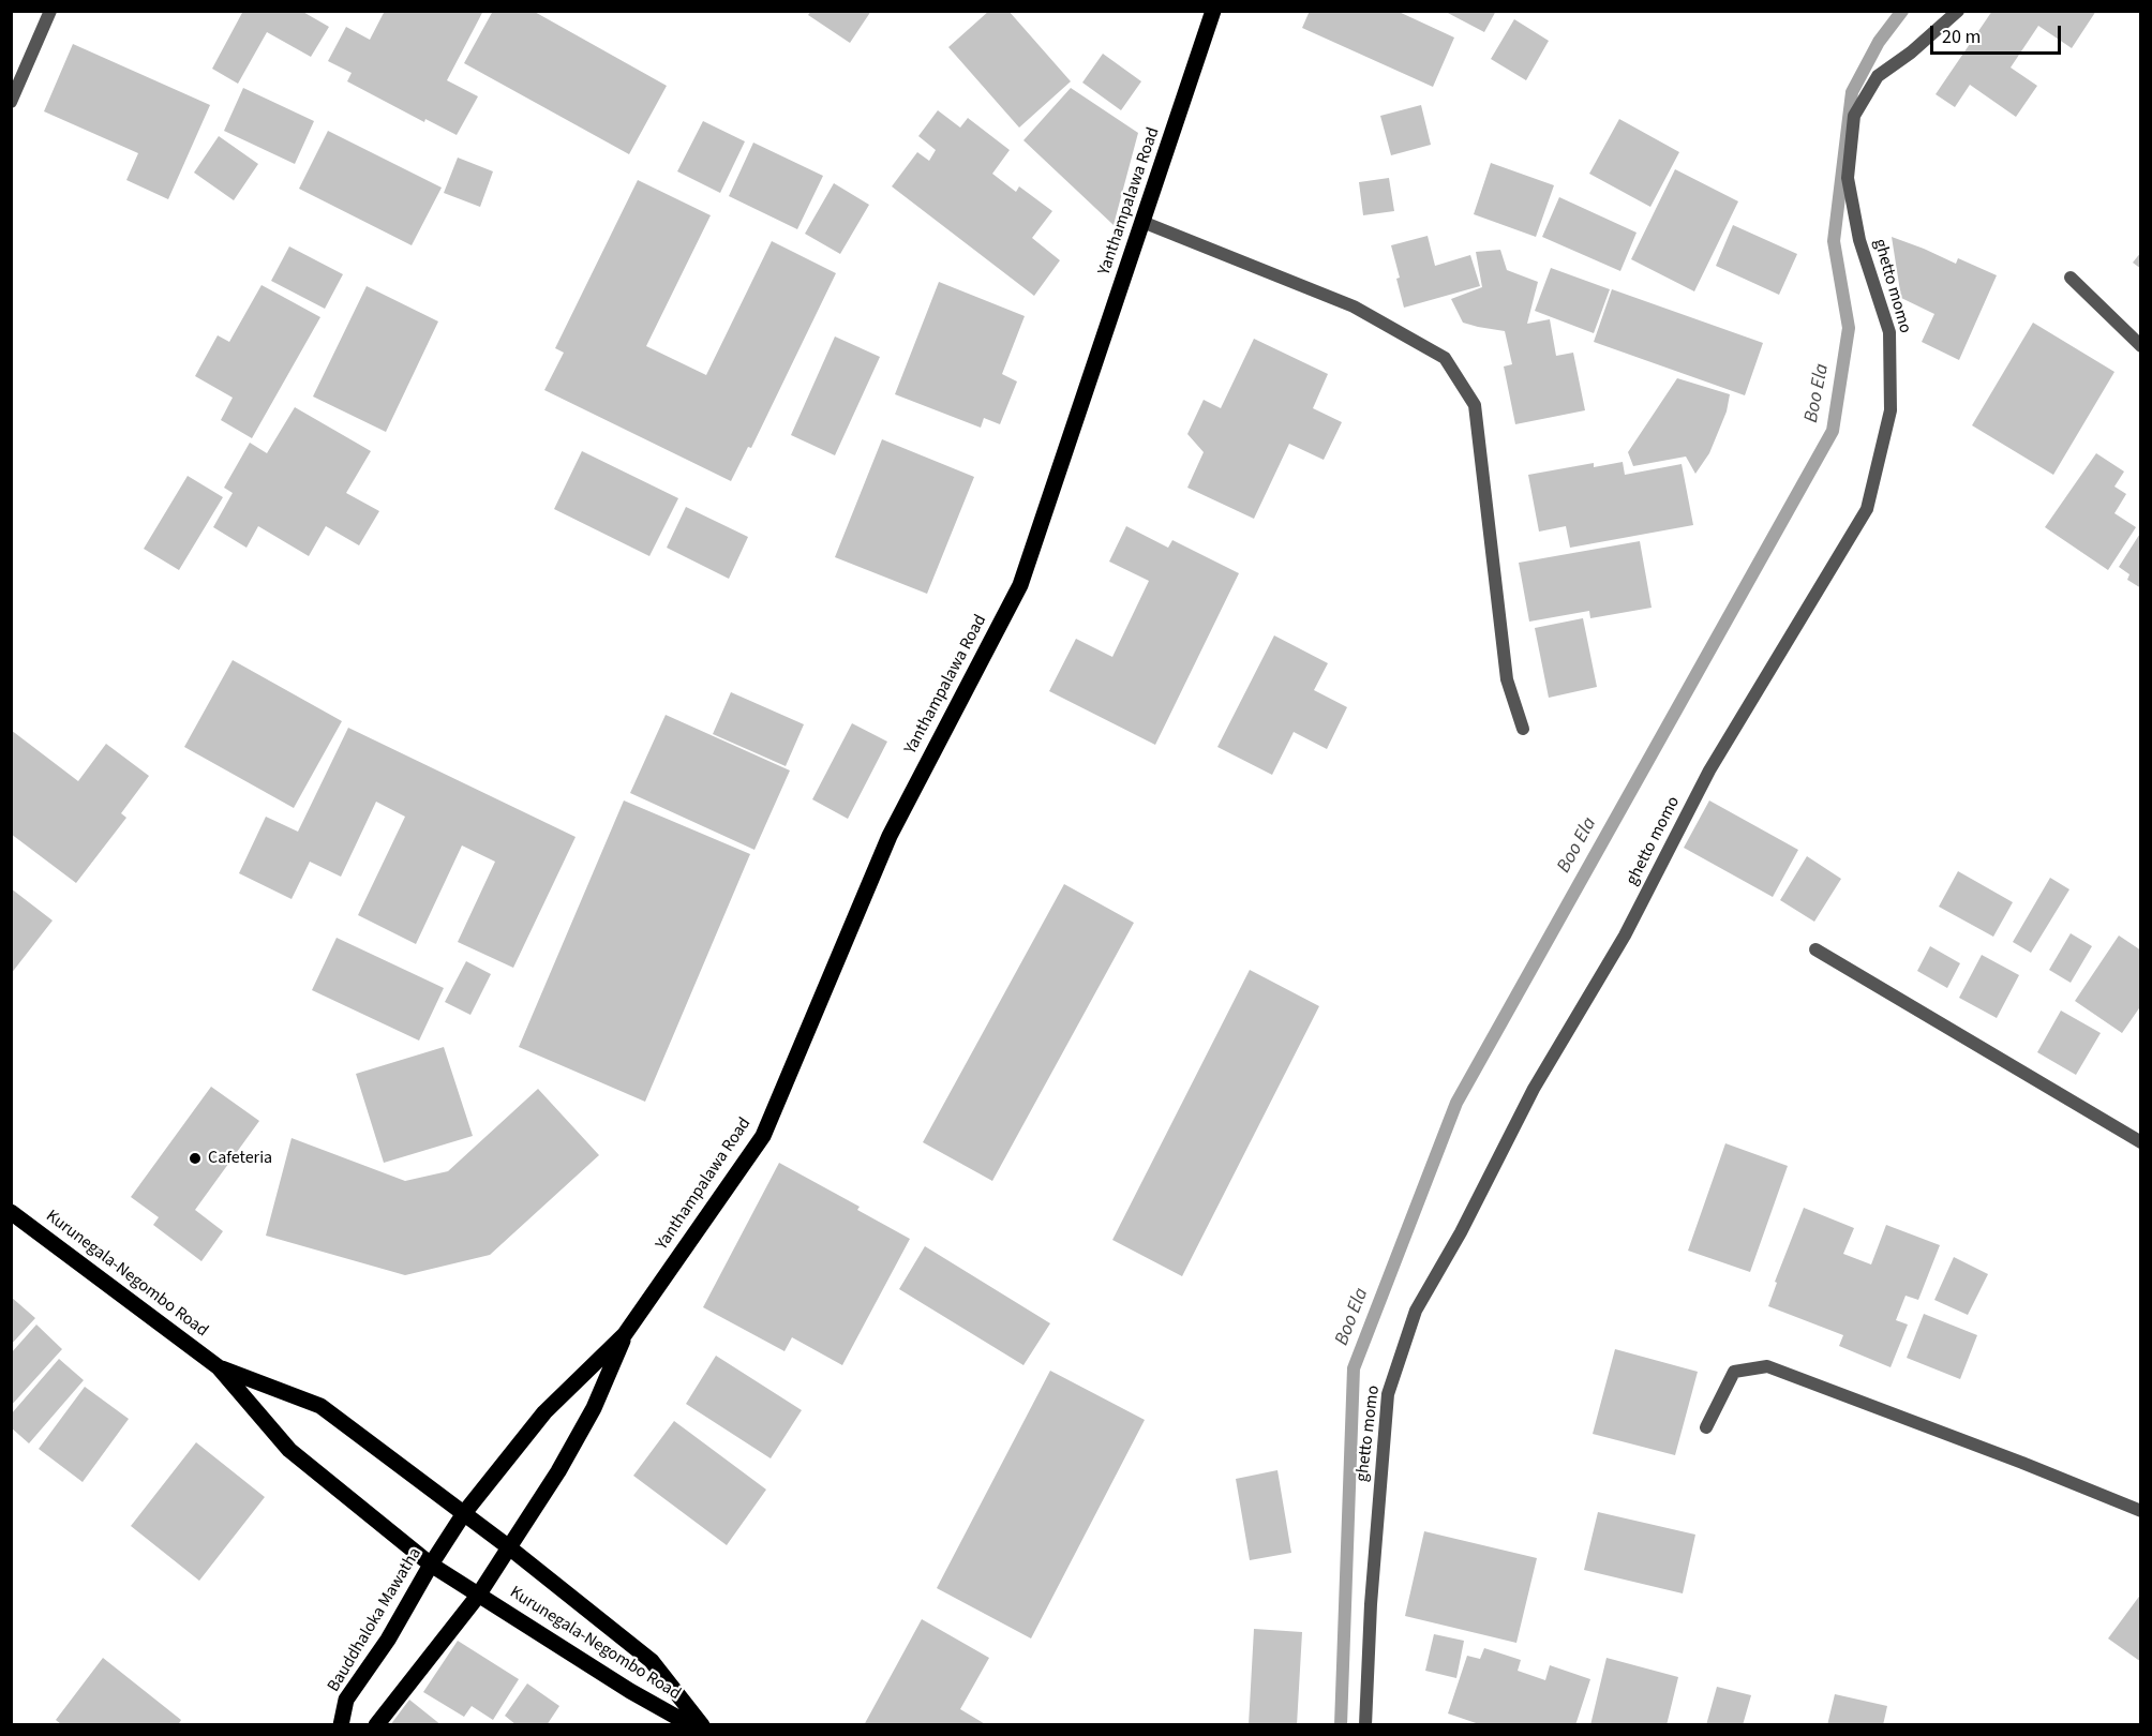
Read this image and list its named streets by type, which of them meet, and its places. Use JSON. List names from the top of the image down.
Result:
{
  "streets": {
    "main road": ["Yanthampalawa Road", "Kurunegala-Negombo Road", "Bauddhaloka Mawatha"],
    "street": ["ghetto momo"]
  },
  "crossings": [
    ["Yanthampalawa Road", "Kurunegala-Negombo Road"],
    ["Yanthampalawa Road", "Bauddhaloka Mawatha"],
    ["Kurunegala-Negombo Road", "Bauddhaloka Mawatha"]
  ],
  "water": ["Boo Ela"],
  "places": ["Cafeteria"],
  "scale_bar": "20 m"
}
